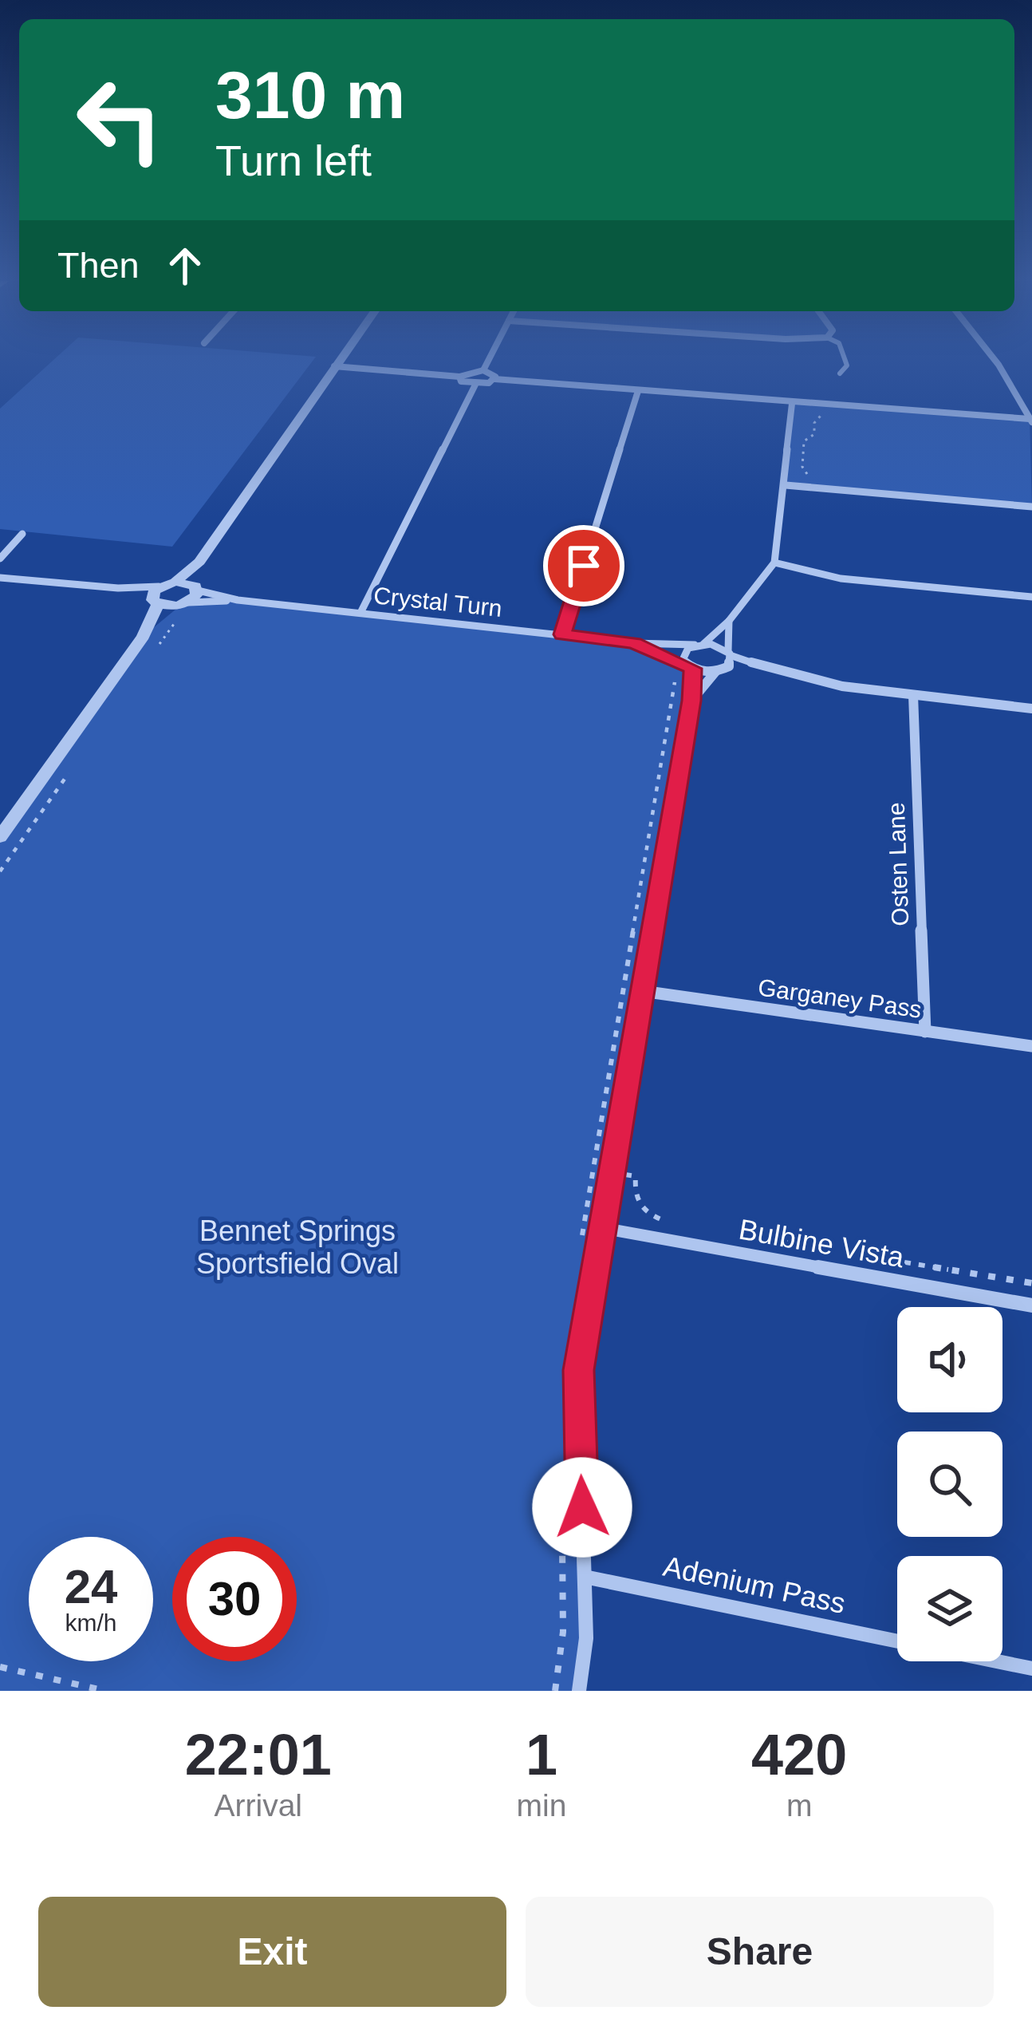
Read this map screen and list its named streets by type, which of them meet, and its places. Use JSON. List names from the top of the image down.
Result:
{
  "streets": {
    "street": [
      "Crystal Turn",
      "Osten Lane",
      "Garganey Pass",
      "Bulbine Vista",
      "Adenium Pass"
    ]
  },
  "crossings": [
    ["Osten Lane", "Garganey Pass"]
  ],
  "parks": ["Bennet Springs Sportsfield Oval"],
  "page": {
    "turn": ["310 m", "Turn left"],
    "then": "Then",
    "speed": "24 km/h",
    "limit": "30",
    "eta": [
      "22:01",
      "Arrival",
      "1",
      "min",
      "420",
      "m"
    ],
    "buttons": ["Exit", "Share"]
  }
}
